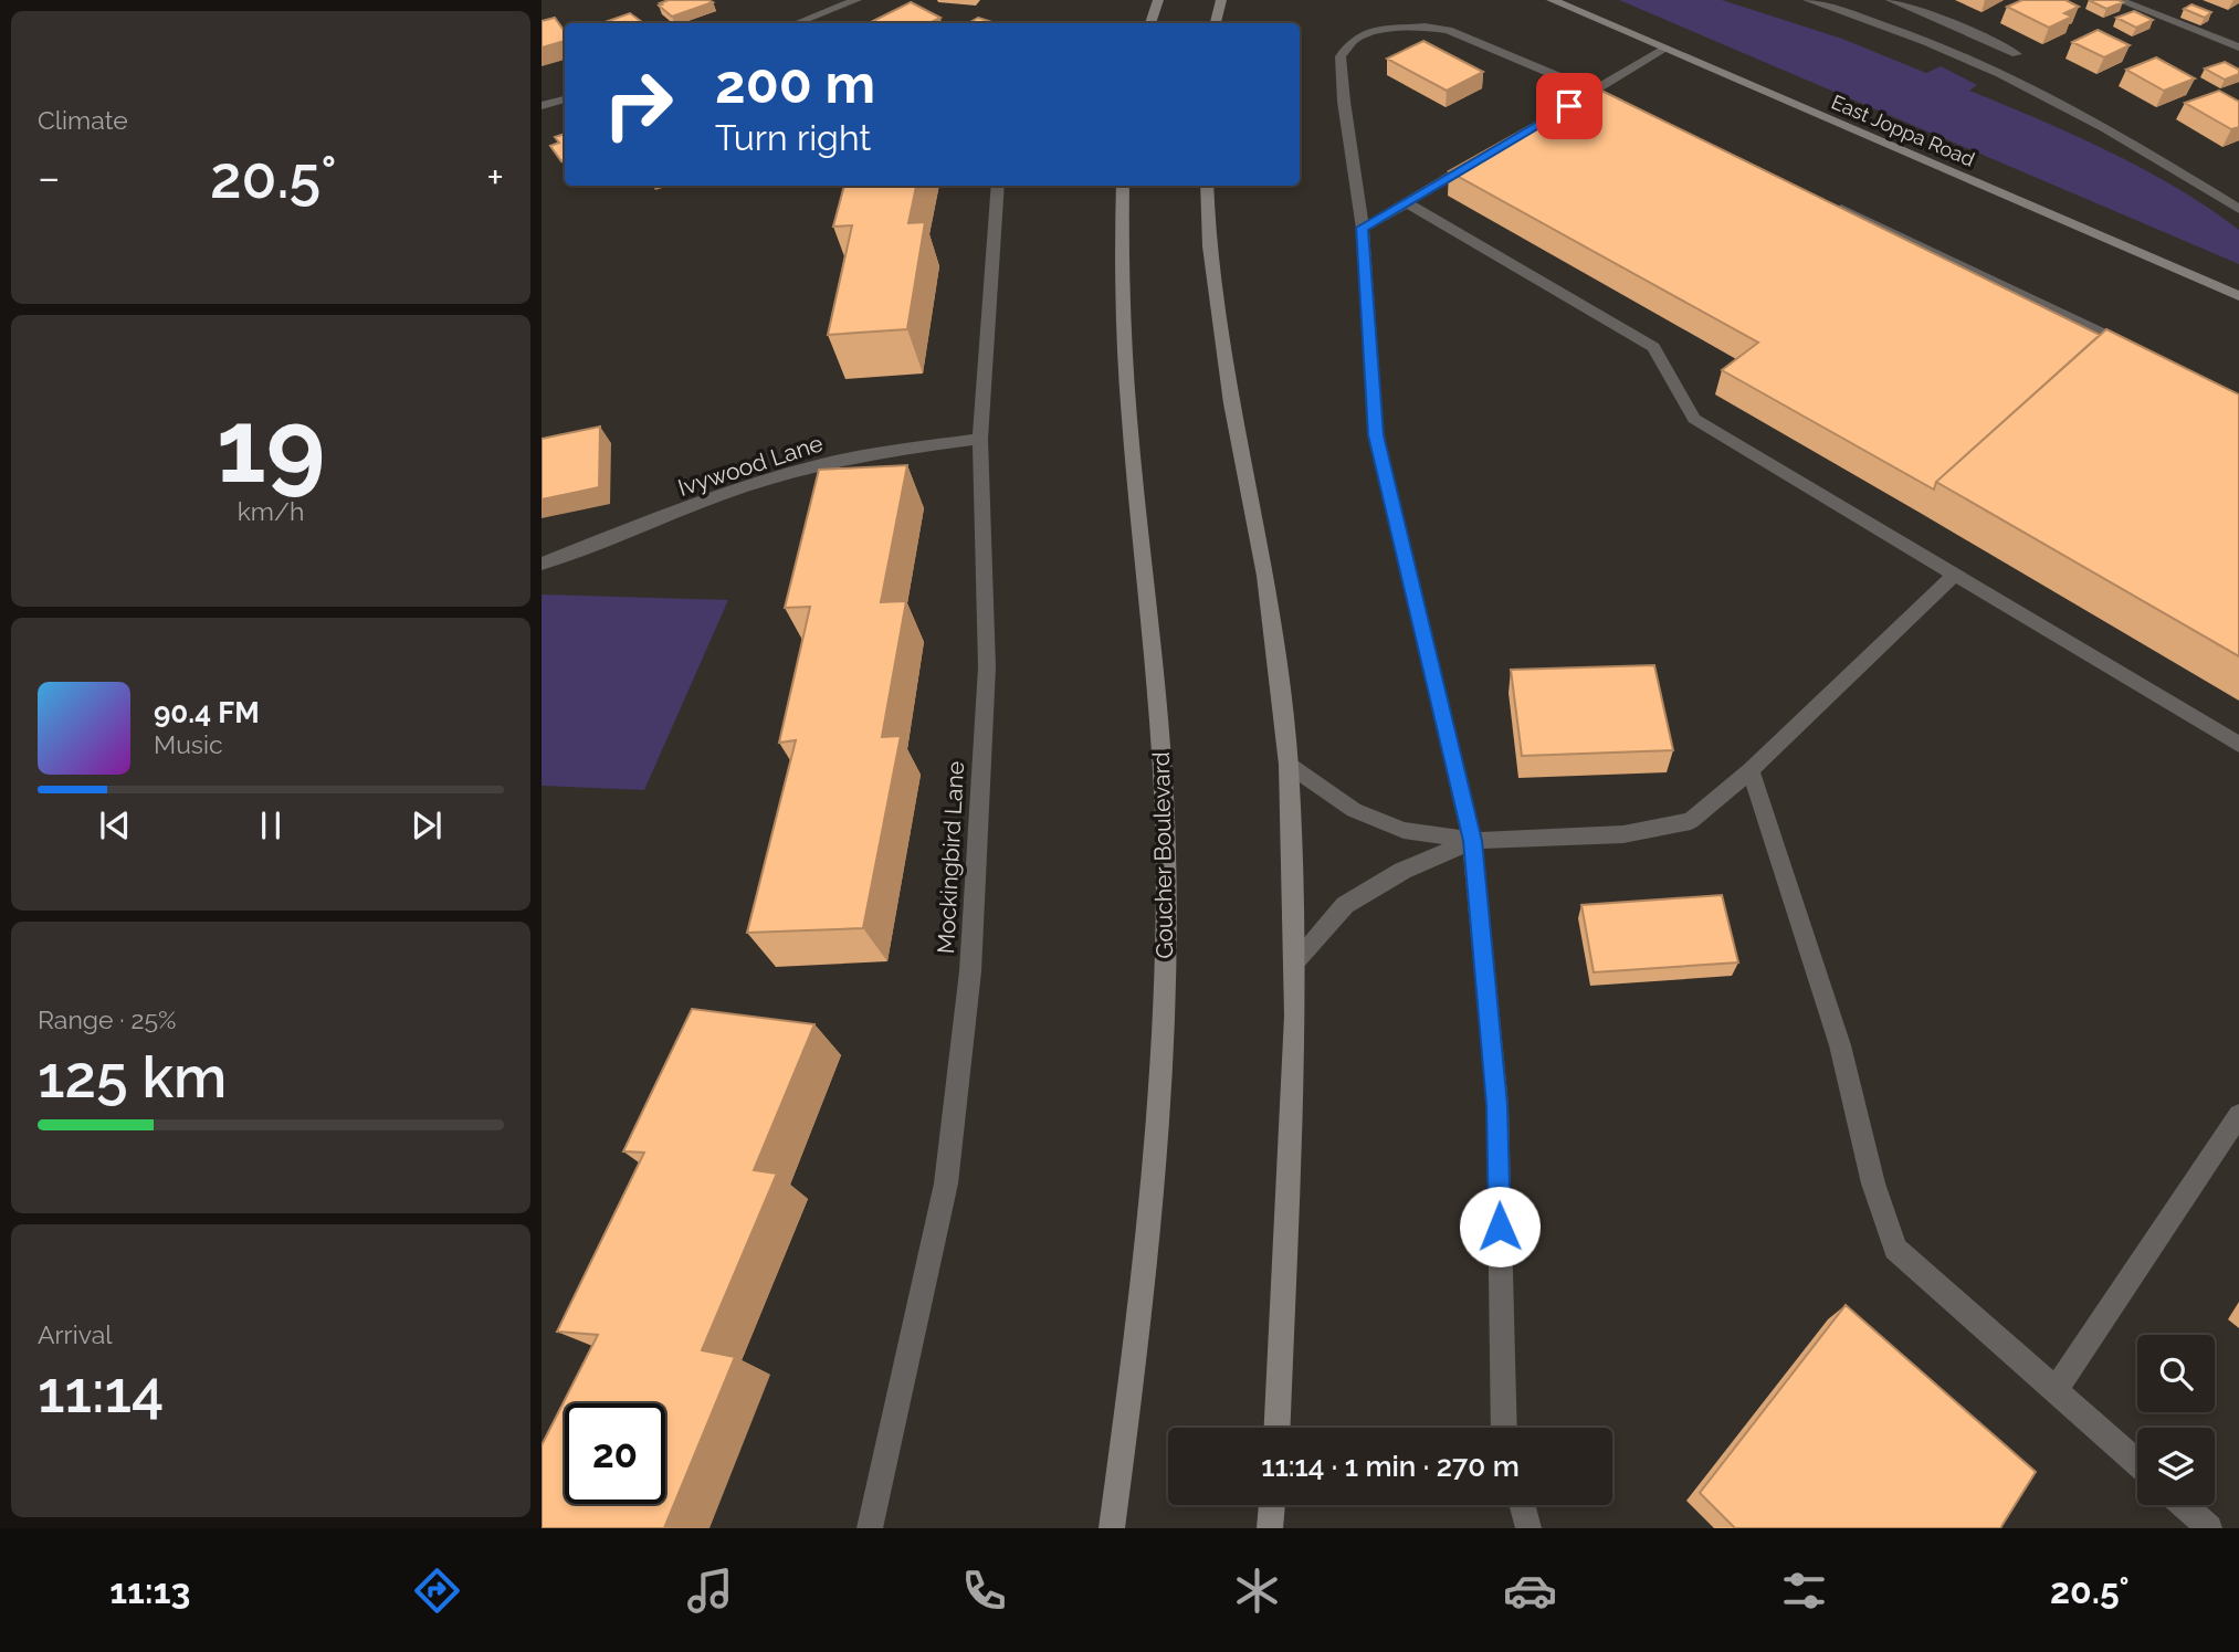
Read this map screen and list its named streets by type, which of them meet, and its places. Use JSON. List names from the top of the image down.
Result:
{
  "streets": {
    "main road": ["East Joppa Road", "Goucher Boulevard"],
    "street": ["Ivywood Lane", "Mockingbird Lane"]
  },
  "crossings": [
    ["Ivywood Lane", "Mockingbird Lane"]
  ],
  "page": {
    "tile": [
      "Climate",
      ["19", "km/h"],
      ["Range · 25%", "125 km"],
      ["Arrival", "11:14"]
    ],
    "turn": ["200 m", "Turn right"],
    "heat": ["−", "20.5°", "+"],
    "song": ["90.4 FM", "Music"],
    "limit": "20",
    "trip": "11:14 · 1 min · 270 m",
    "tabs": ["11:13", "20.5°"]
  }
}
